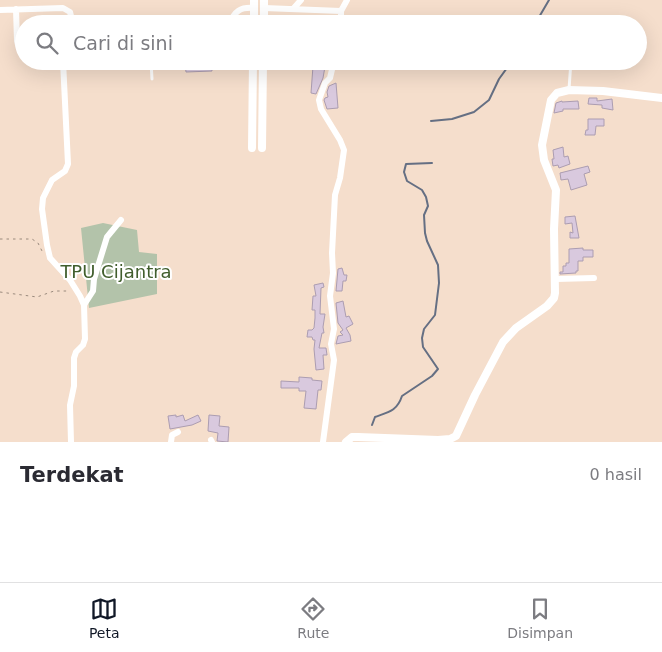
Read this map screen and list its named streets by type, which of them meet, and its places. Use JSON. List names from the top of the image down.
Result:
{
  "parks": ["TPU Cijantra"],
  "page": {
    "search": "Cari di sini",
    "heading": ["Terdekat", "0 hasil"],
    "nav": ["Peta", "Rute", "Disimpan"]
  }
}
